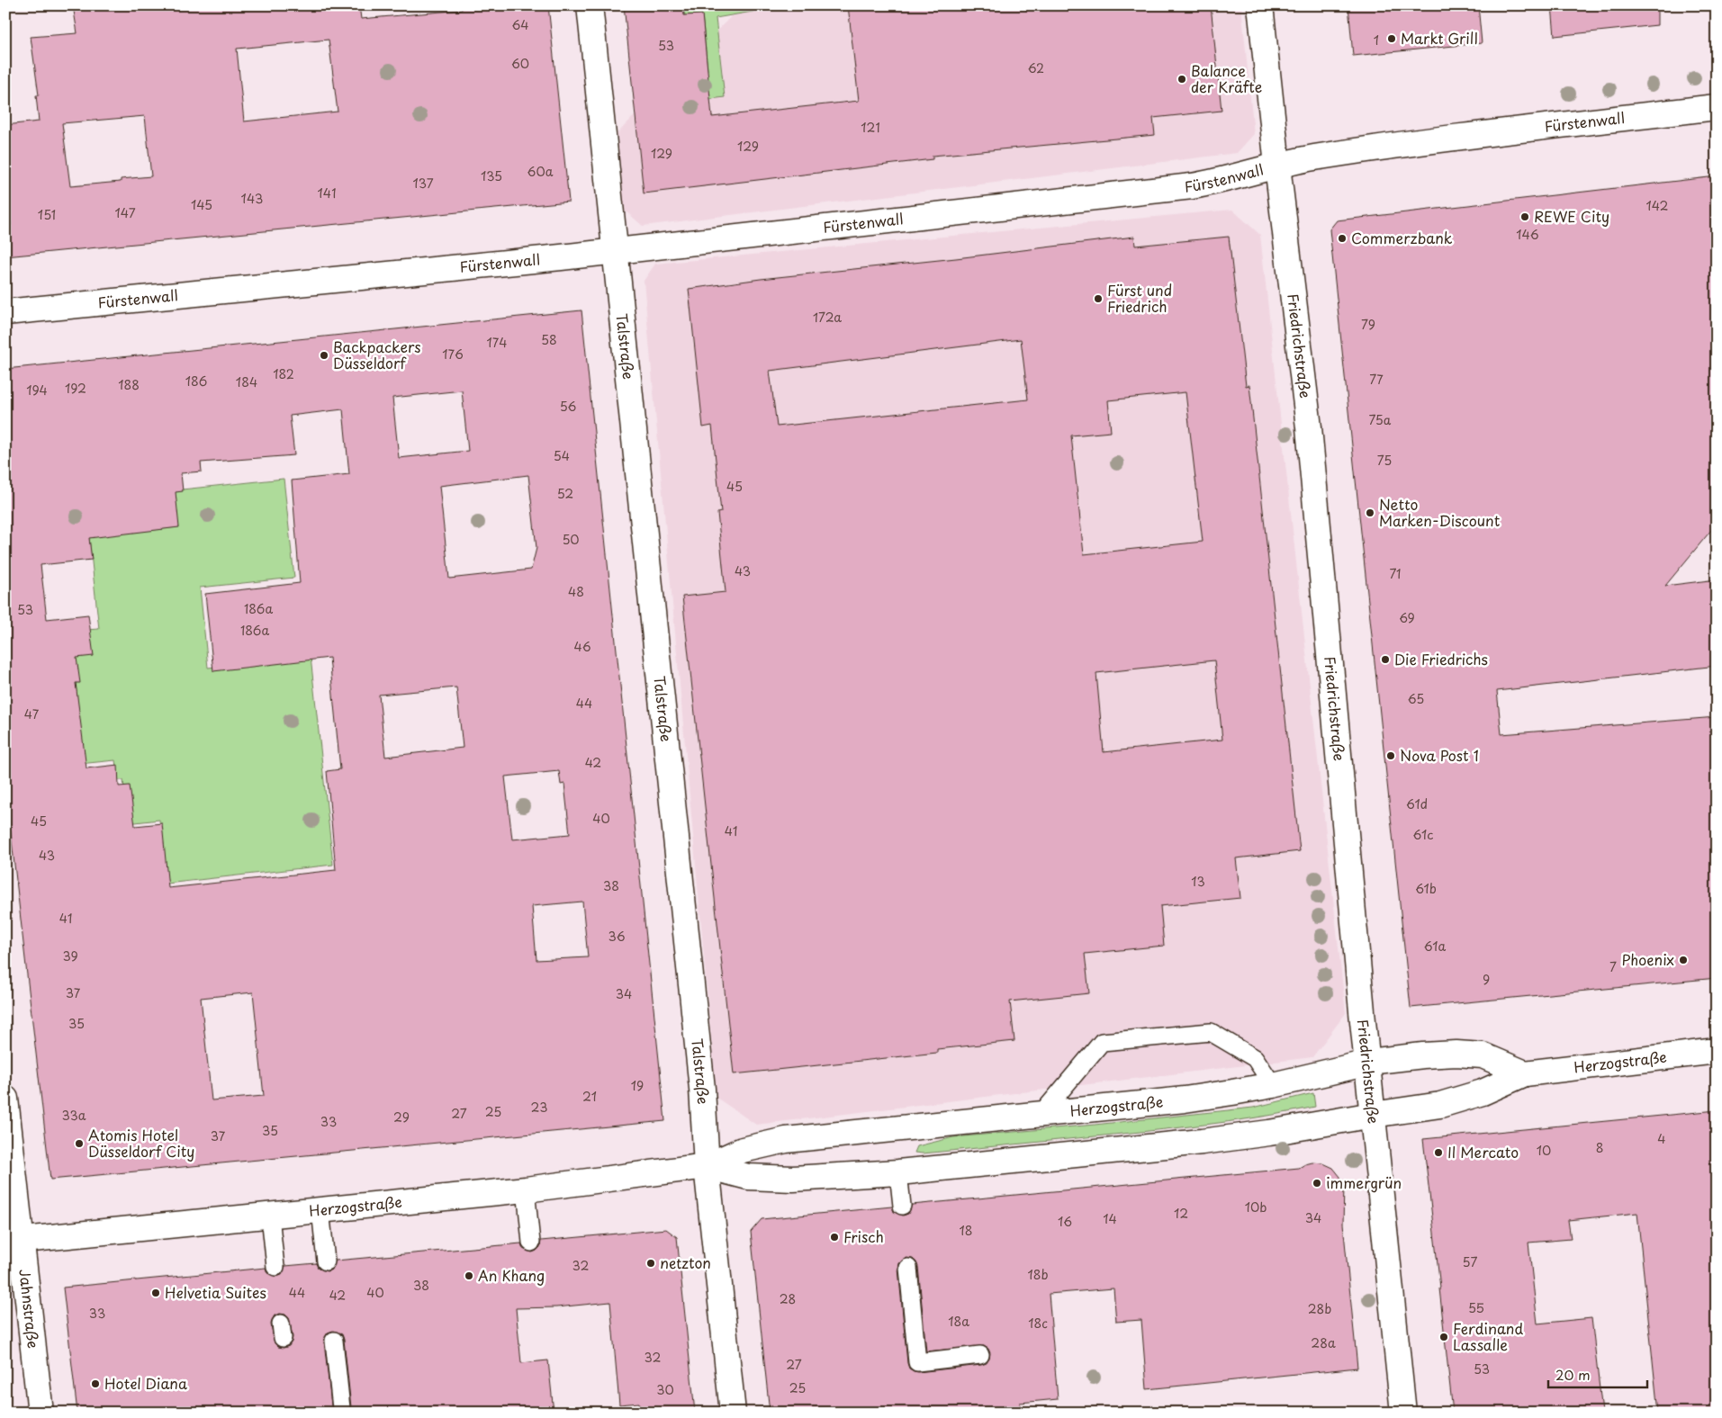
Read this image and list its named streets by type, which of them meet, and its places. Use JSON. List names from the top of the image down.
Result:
{
  "streets": {
    "main road": [
      "Fürstenwall",
      "Talstraße",
      "Friedrichstraße",
      "Herzogstraße",
      "Jahnstraße"
    ]
  },
  "crossings": [
    ["Fürstenwall", "Talstraße"],
    ["Fürstenwall", "Friedrichstraße"],
    ["Talstraße", "Herzogstraße"],
    ["Friedrichstraße", "Herzogstraße"],
    ["Herzogstraße", "Jahnstraße"]
  ],
  "places": [
    "Markt Grill",
    "Balance der Kräfte",
    "REWE City",
    "Commerzbank",
    "Fürst und Friedrich",
    "Backpackers Düsseldorf",
    "Netto Marken-Discount",
    "Die Friedrichs",
    "Nova Post 1",
    "Phoenix",
    "Atomis Hotel Düsseldorf City",
    "Il Mercato",
    "immergrün",
    "Frisch",
    "netzton",
    "An Khang",
    "Helvetia Suites",
    "Ferdinand Lassalle",
    "Hotel Diana"
  ],
  "house_numbers": [
    "64",
    "1",
    "53",
    "60",
    "62",
    "121",
    "129",
    "129",
    "60a",
    "135",
    "137",
    "141",
    "143",
    "145",
    "142",
    "147",
    "151",
    "146",
    "172a",
    "79",
    "58",
    "174",
    "176",
    "182",
    "77",
    "186",
    "184",
    "188",
    "192",
    "194",
    "56",
    "75a",
    "54",
    "75",
    "45",
    "52",
    "50",
    "43",
    "71",
    "48",
    "186a",
    "53",
    "69",
    "186a",
    "46",
    "65",
    "44",
    "47",
    "42",
    "61d",
    "40",
    "45",
    "41",
    "61c",
    "43",
    "13",
    "38",
    "61b",
    "41",
    "36",
    "61a",
    "39",
    "7",
    "9",
    "37",
    "34",
    "35",
    "19",
    "21",
    "23",
    "25",
    "27",
    "33a",
    "29",
    "33",
    "35",
    "37",
    "4",
    "8",
    "10",
    "10b",
    "12",
    "34",
    "14",
    "16",
    "18",
    "57",
    "32",
    "18b",
    "38",
    "44",
    "40",
    "42",
    "28",
    "55",
    "28b",
    "33",
    "18a",
    "18c",
    "28a",
    "32",
    "27",
    "53",
    "25",
    "30"
  ],
  "scale_bar": "20 m"
}
